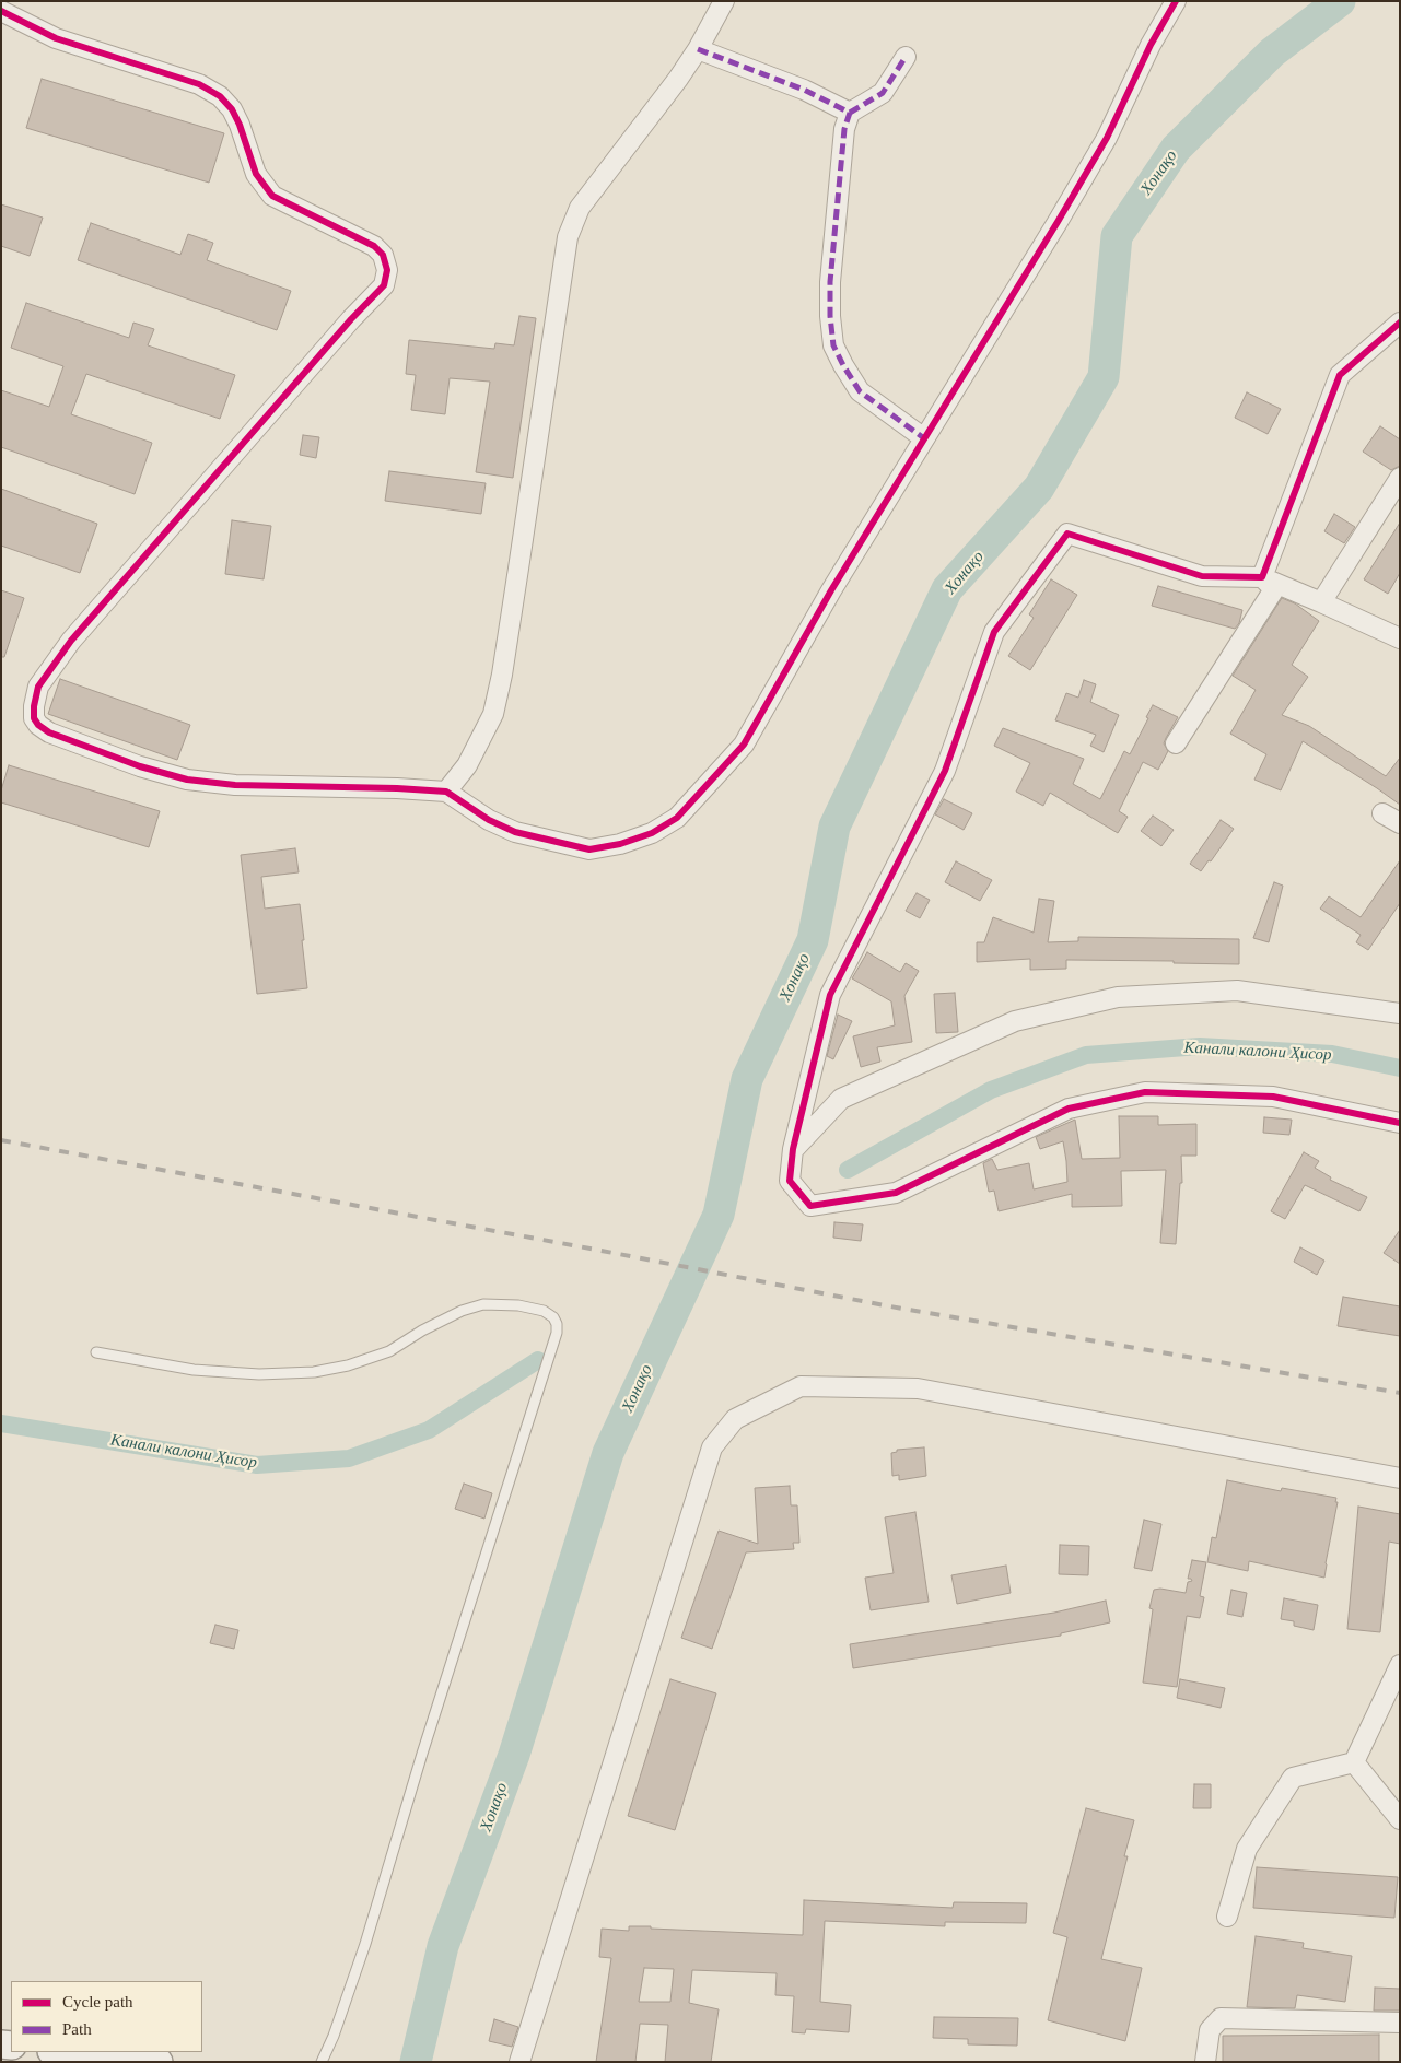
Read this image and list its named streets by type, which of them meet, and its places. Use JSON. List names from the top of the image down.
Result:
{
  "water": ["Хонақо", "Канали калони Ҳисор"],
  "legend": ["Cycle path", "Path"]
}
